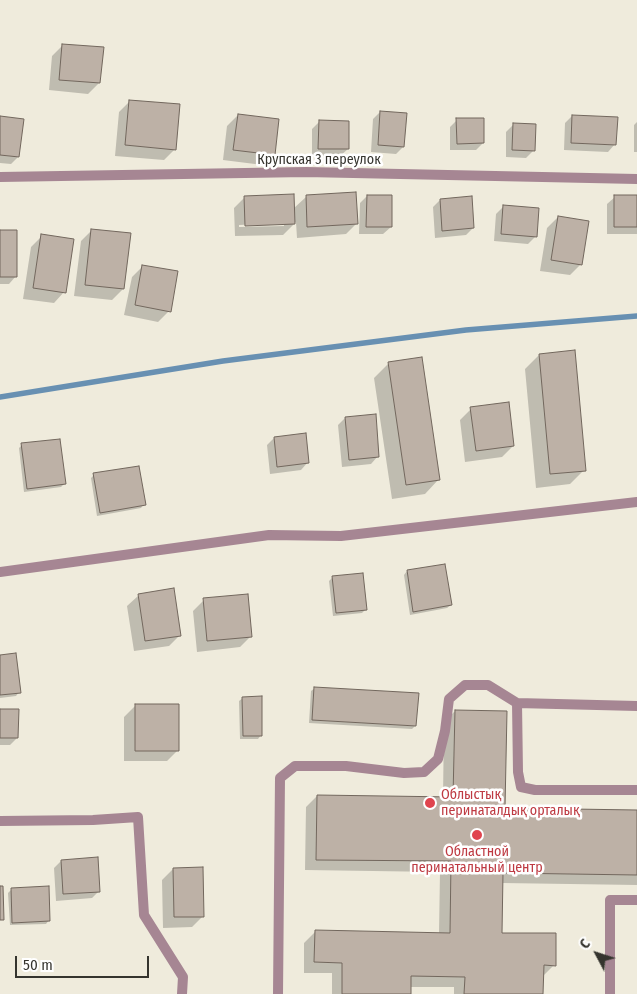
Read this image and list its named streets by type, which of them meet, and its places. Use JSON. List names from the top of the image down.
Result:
{
  "streets": {
    "street": ["Крупская 3 переулок"]
  },
  "places": ["Облыстық перинаталдық орталық", "Областной перинатальный центр"],
  "scale_bar": "50 m",
  "north": "top left"
}
